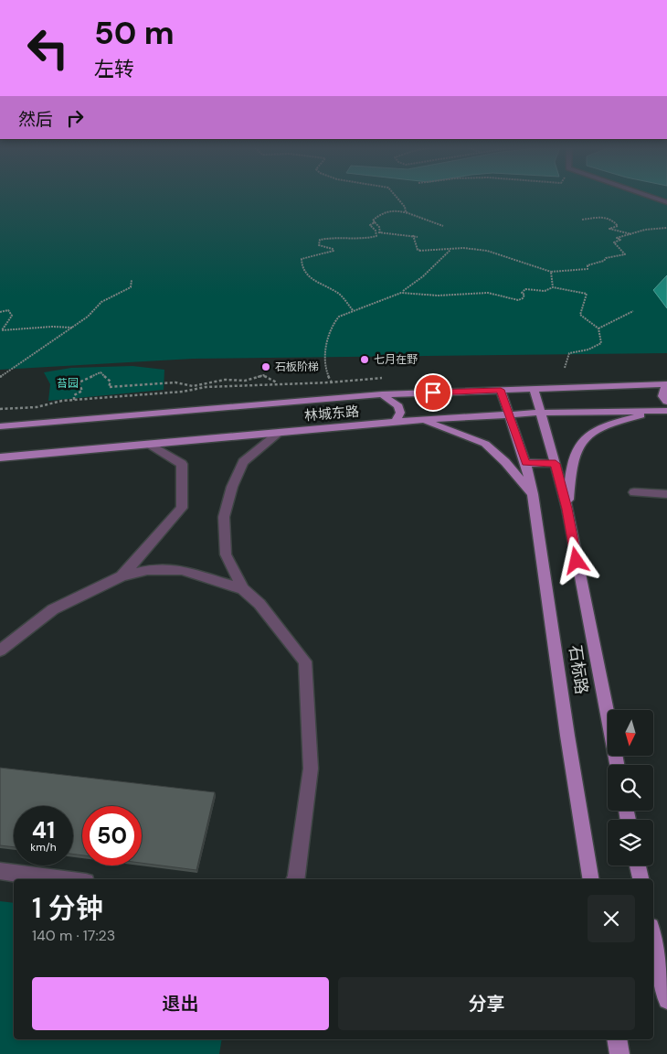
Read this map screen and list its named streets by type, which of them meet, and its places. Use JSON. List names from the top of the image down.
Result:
{
  "streets": {
    "main road": ["林城东路", "石标路"]
  },
  "crossings": [
    ["林城东路", "石标路"]
  ],
  "parks": ["苔园"],
  "places": ["七月在野", "石板阶梯"],
  "north": "bottom",
  "page": {
    "turn": ["50 m", "左转"],
    "then": "然后",
    "speed": "41 km/h",
    "limit": "50",
    "heading": ["1 分钟", "140 m · 17:23"],
    "buttons": ["退出", "分享"]
  }
}
